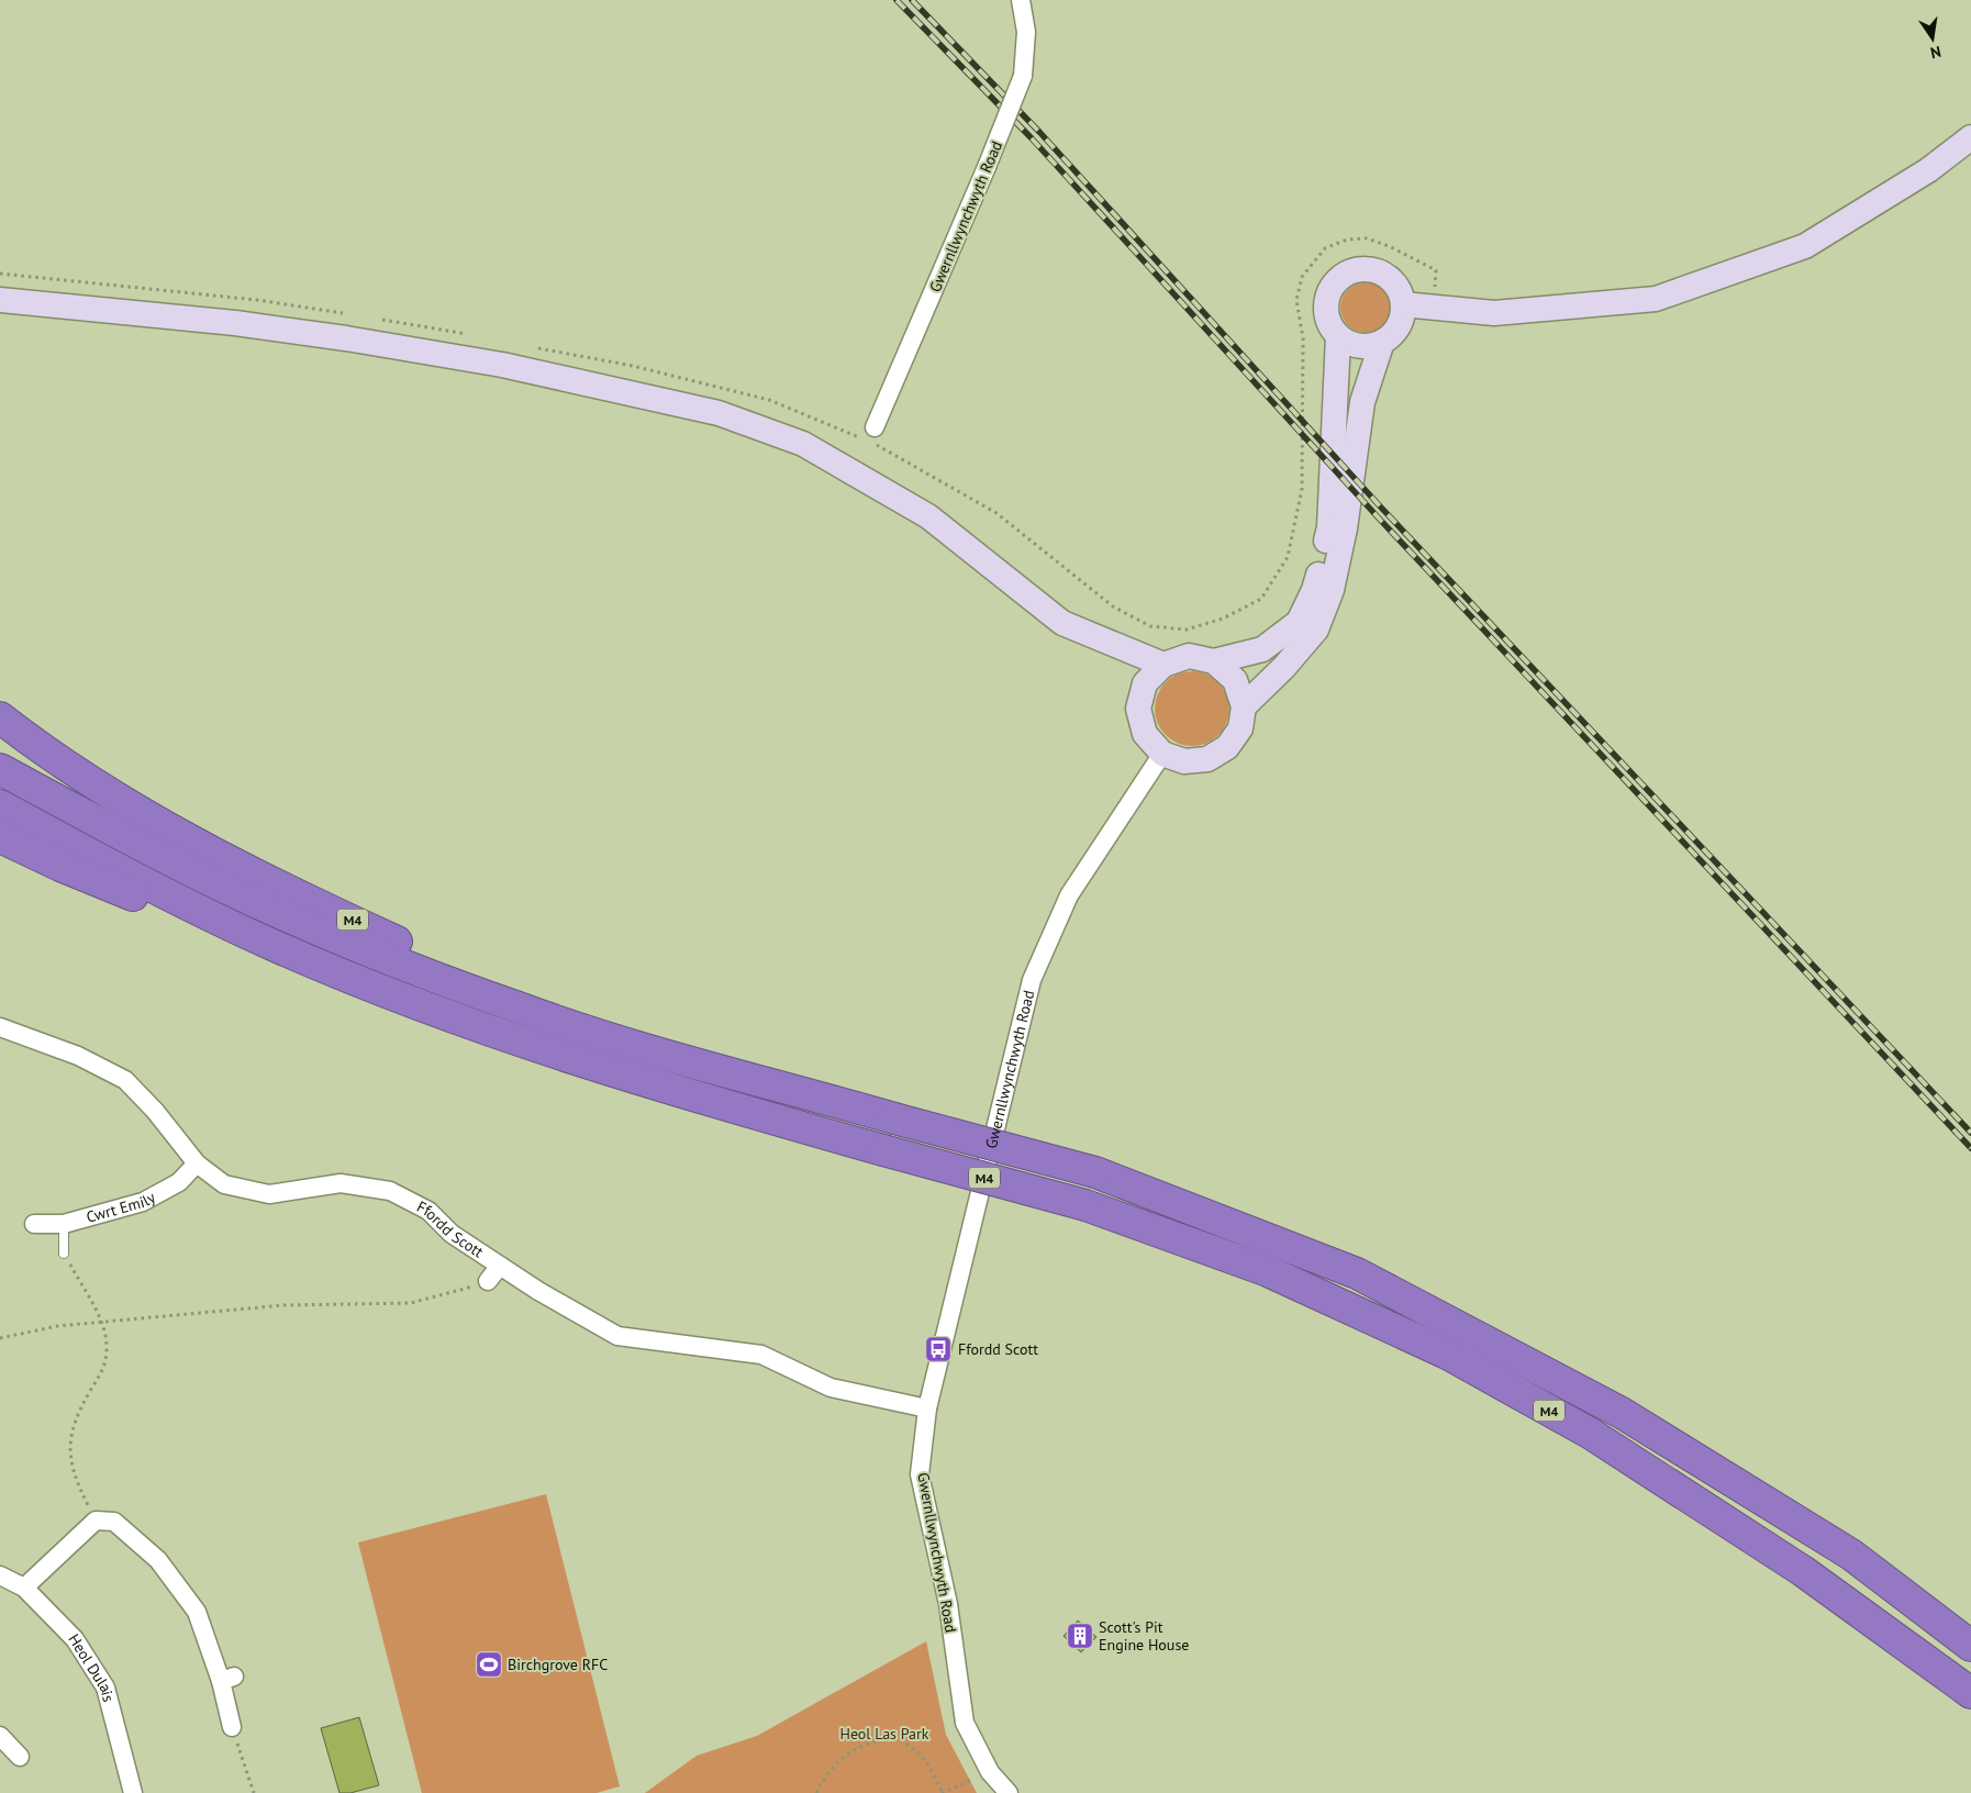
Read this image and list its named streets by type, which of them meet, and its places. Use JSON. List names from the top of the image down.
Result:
{
  "streets": {
    "highway": ["M4"],
    "street": [
      "Gwernllwynchwyth Road",
      "Cwrt Emily",
      "Ffordd Scott",
      "Heol Dulais"
    ]
  },
  "crossings": [
    ["Gwernllwynchwyth Road", "Ffordd Scott"],
    ["Cwrt Emily", "Ffordd Scott"]
  ],
  "parks": ["Heol Las Park"],
  "places": {
    "bus stop": ["Ffordd Scott"],
    "building": ["Scott's Pit Engine House"],
    "sports": ["Birchgrove RFC"]
  },
  "north": "bottom"
}
